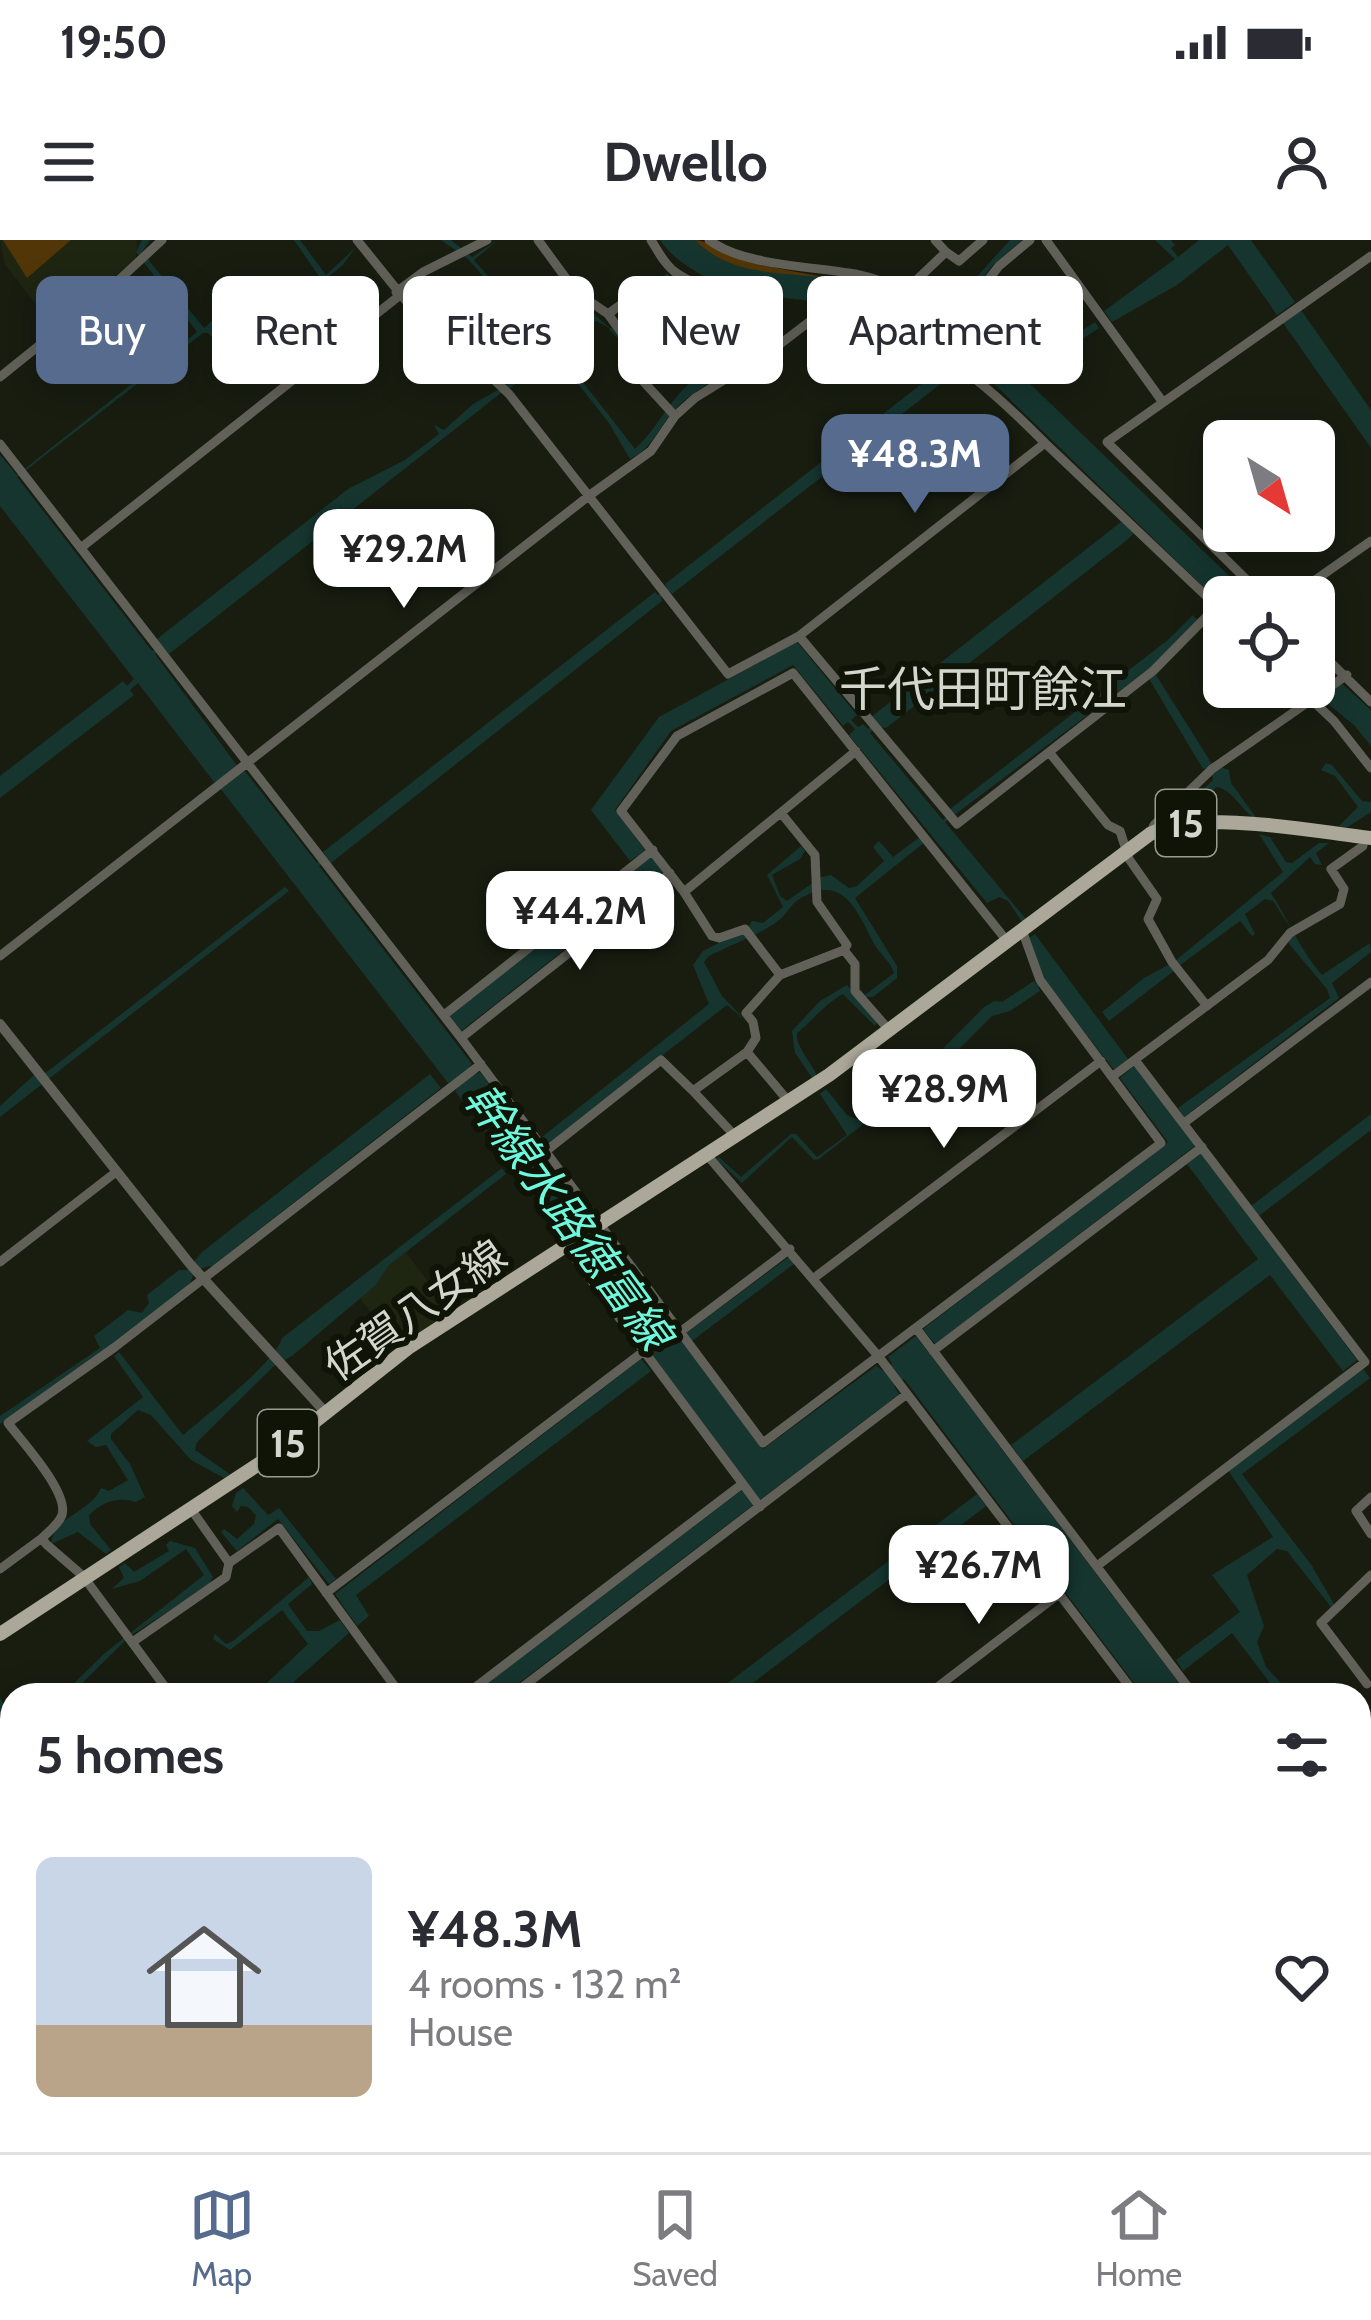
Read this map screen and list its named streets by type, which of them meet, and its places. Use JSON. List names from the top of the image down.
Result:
{
  "streets": {
    "main road": ["15", "佐賀八女線"]
  },
  "crossings": [
    ["15", "佐賀八女線"]
  ],
  "districts": ["千代田町餘江"],
  "water": ["幹線水路徳富線"],
  "north": "bottom right",
  "page": {
    "status": "19:50",
    "header": "Dwello",
    "chip": [
      "Buy",
      "Rent",
      "Filters",
      "New",
      "Apartment"
    ],
    "price": [
      "¥48.3M",
      "¥29.2M",
      "¥44.2M",
      "¥28.9M",
      "¥26.7M"
    ],
    "heading": "5 homes",
    "list": [
      {
        "name": "¥48.3M",
        "note": "4 rooms · 132 m² · House"
      }
    ],
    "tabs": ["Map", "Saved", "Home"]
  }
}
